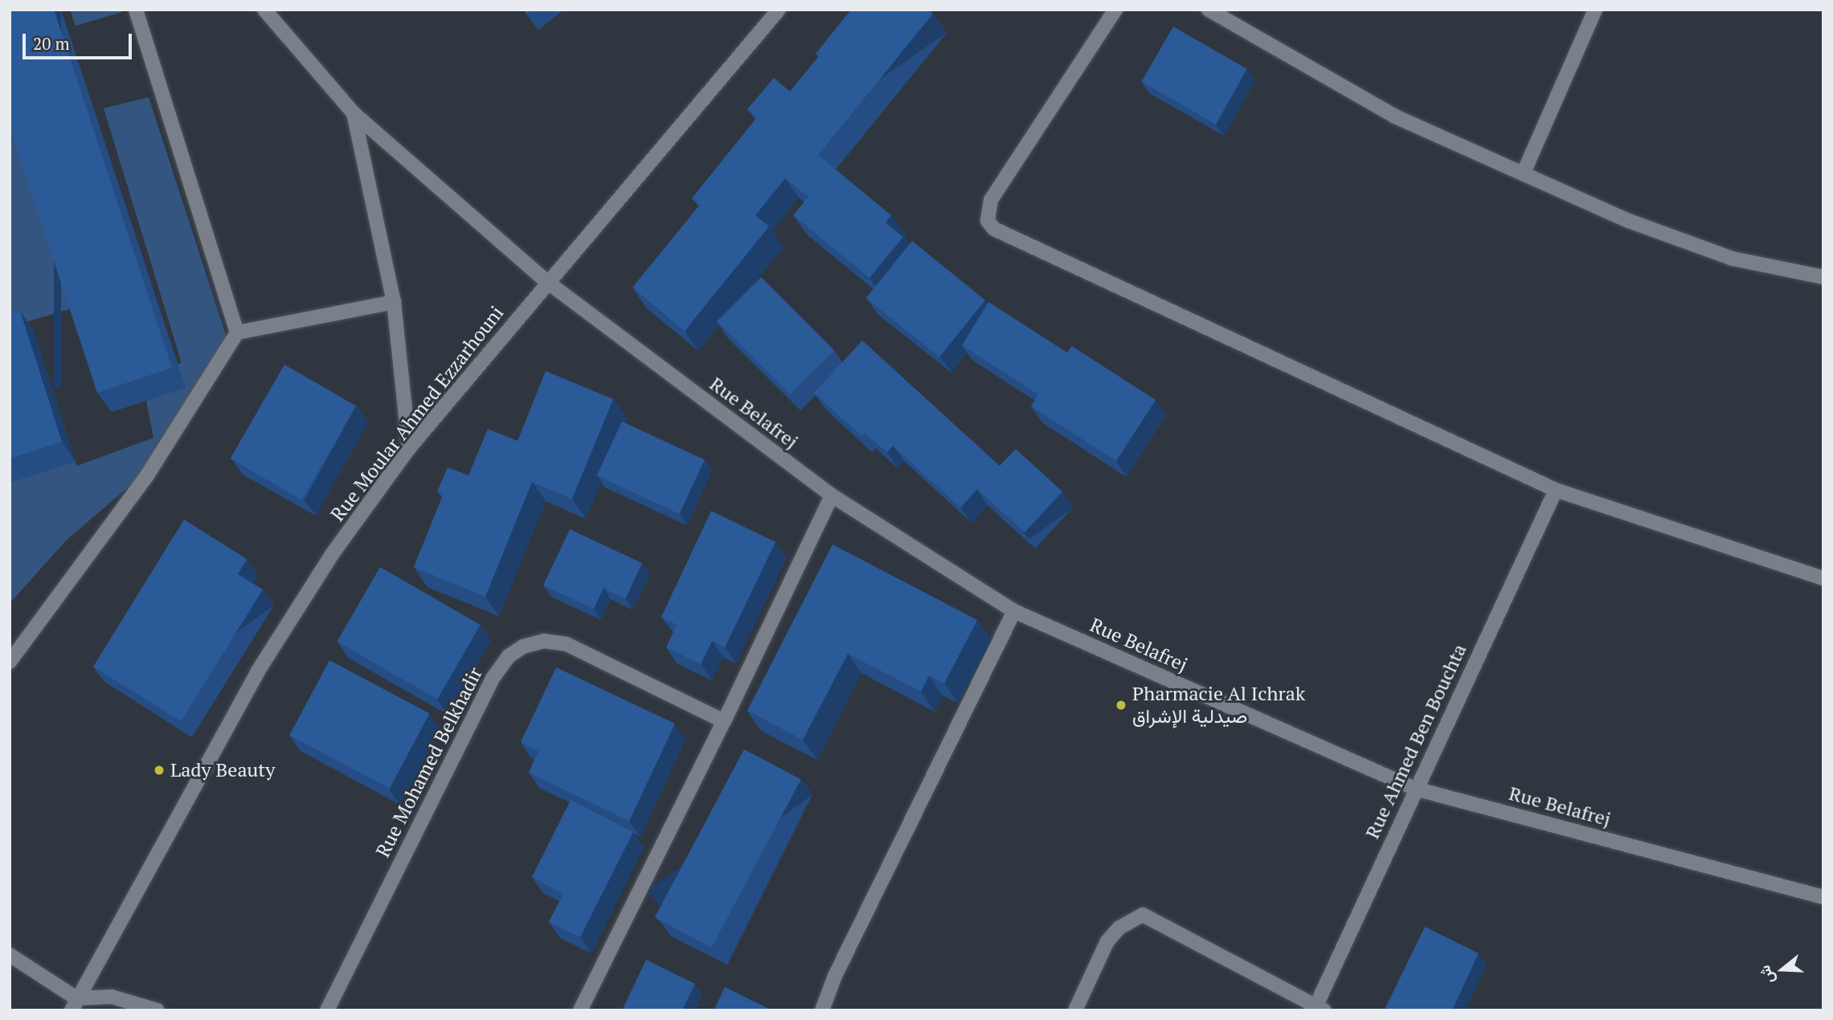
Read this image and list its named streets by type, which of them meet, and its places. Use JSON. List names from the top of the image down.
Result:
{
  "streets": {
    "street": [
      "Rue Belafrej",
      "Rue Moular Ahmed Ezzarhouni",
      "Rue Ahmed Ben Bouchta",
      "Rue Mohamed Belkhadir"
    ]
  },
  "crossings": [
    ["Rue Belafrej", "Rue Moular Ahmed Ezzarhouni"],
    ["Rue Belafrej", "Rue Ahmed Ben Bouchta"]
  ],
  "places": ["Pharmacie Al Ichrak صيدلية الإشراق", "Lady Beauty"],
  "scale_bar": "20 m",
  "north": "left"
}
